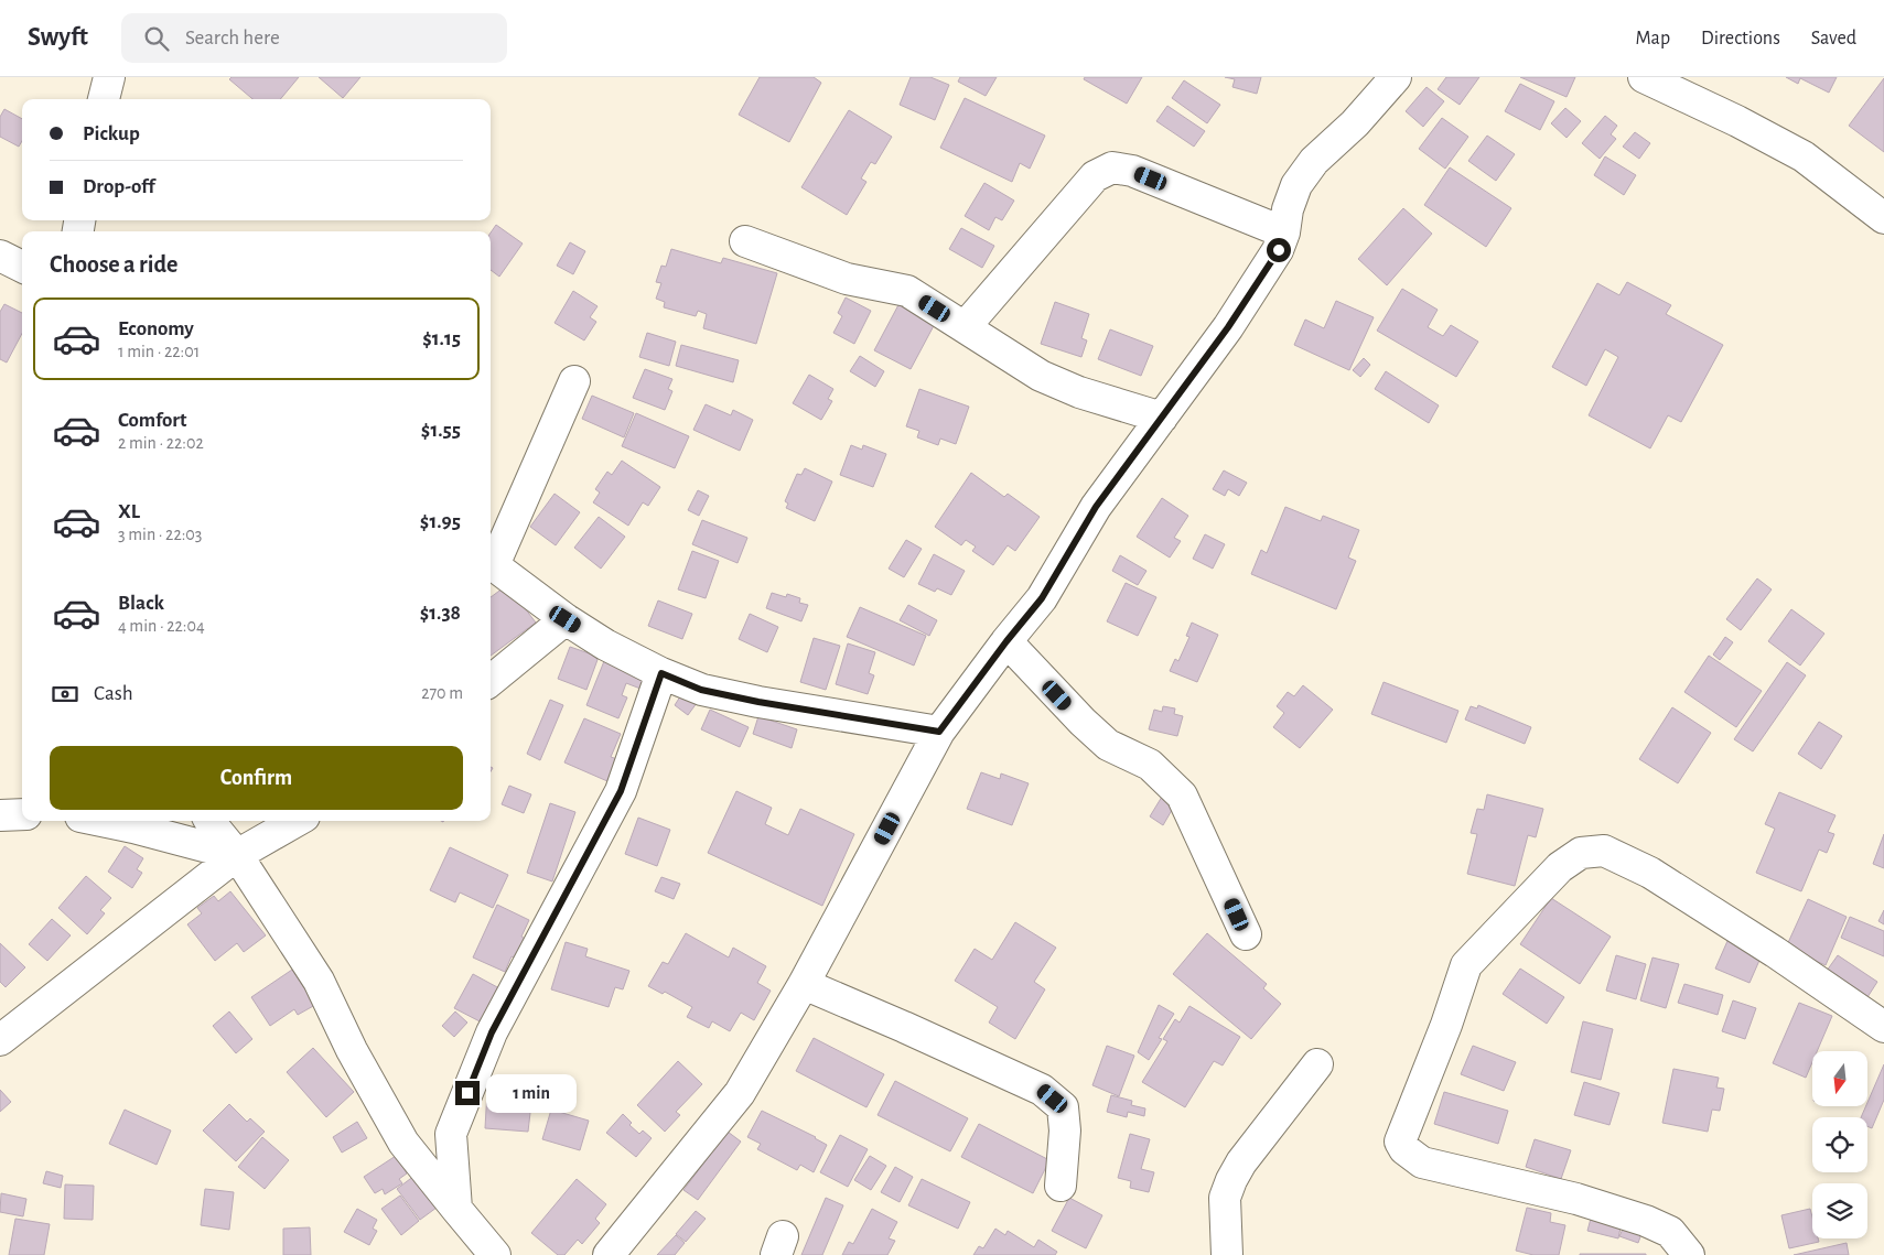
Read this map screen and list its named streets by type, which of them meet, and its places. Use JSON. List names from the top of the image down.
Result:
{
  "north": "bottom",
  "page": {
    "header": "Swyft",
    "search": "Search here",
    "nav": ["Map", "Directions", "Saved"],
    "banner": ["Pickup", "Drop-off"],
    "heading": "Choose a ride",
    "list": [
      {
        "name": "Economy",
        "note": "1 min · 22:01",
        "value": "$1.15"
      },
      {
        "name": "Comfort",
        "note": "2 min · 22:02",
        "value": "$1.55"
      },
      {
        "name": "XL",
        "note": "3 min · 22:03",
        "value": "$1.95"
      },
      {
        "name": "Black",
        "note": "4 min · 22:04",
        "value": "$1.38"
      }
    ],
    "pay": ["Cash", "270 m"],
    "buttons": "Confirm",
    "bubble": "1 min"
  }
}
